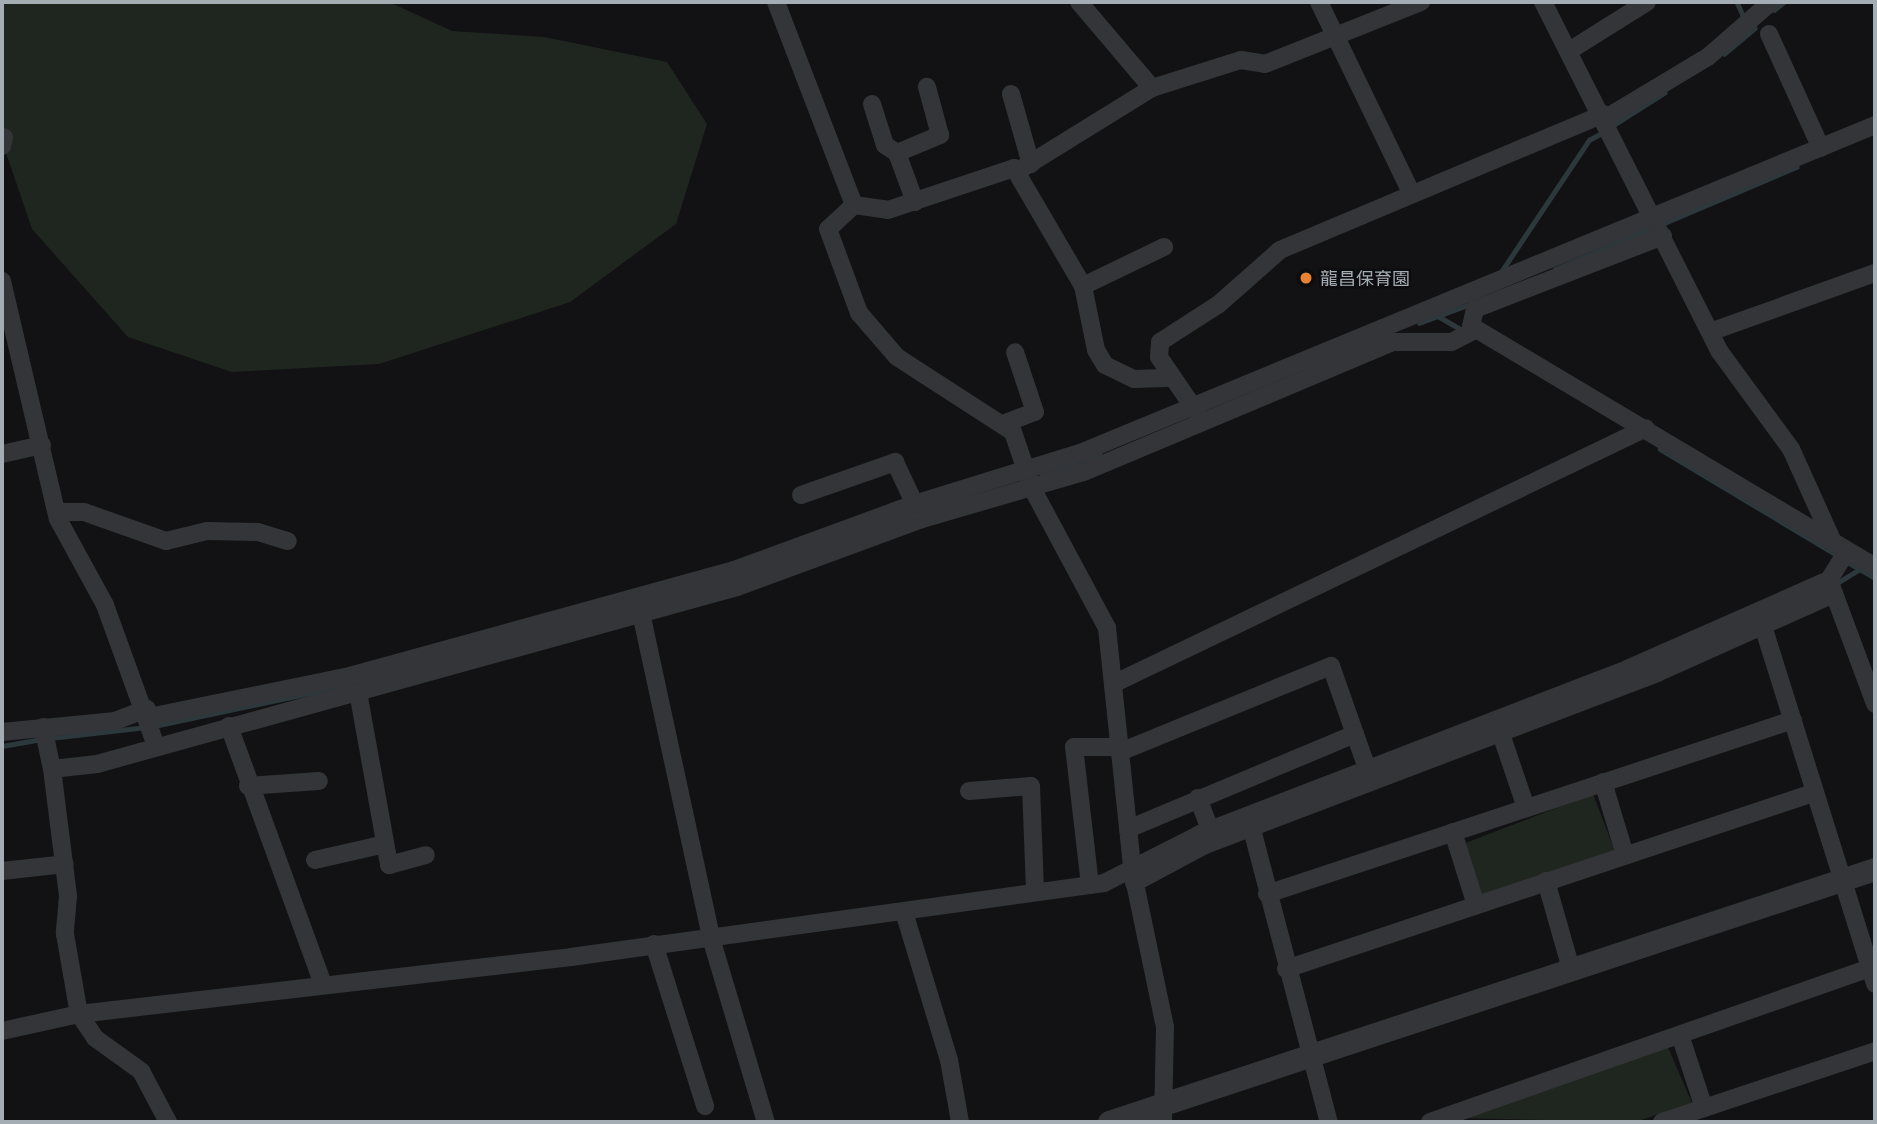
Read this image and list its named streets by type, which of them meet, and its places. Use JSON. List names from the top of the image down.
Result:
{
  "places": ["龍昌保育園"]
}
